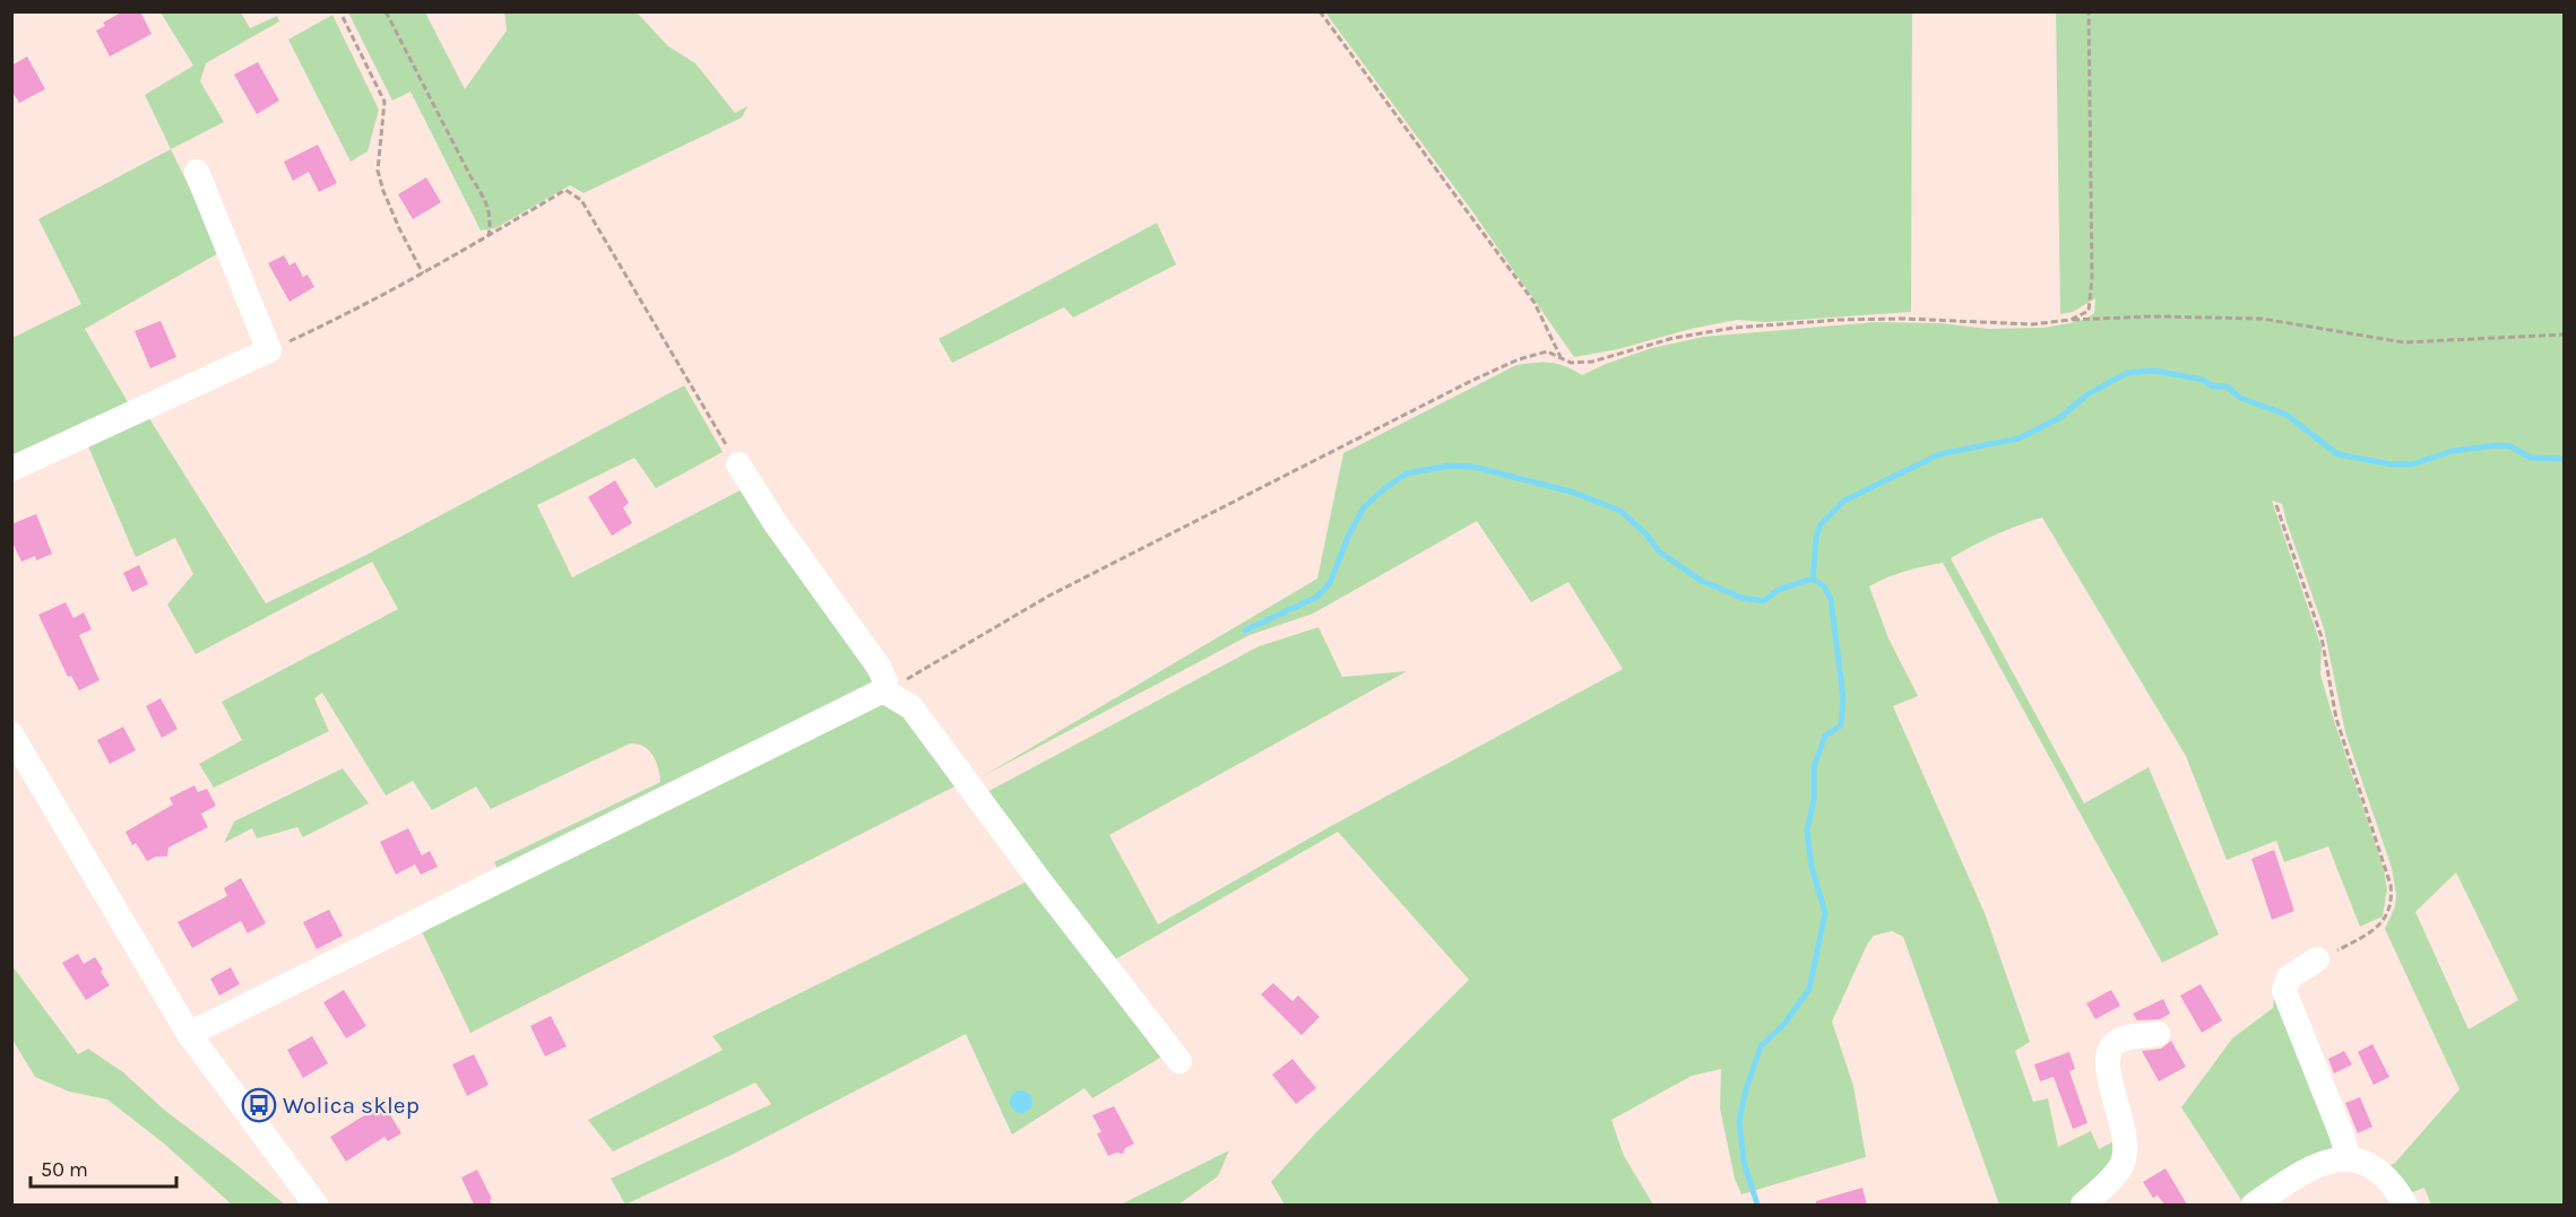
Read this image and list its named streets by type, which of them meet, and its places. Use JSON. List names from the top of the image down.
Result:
{
  "places": {
    "bus stop": ["Wolica sklep"]
  },
  "scale_bar": "50 m"
}
